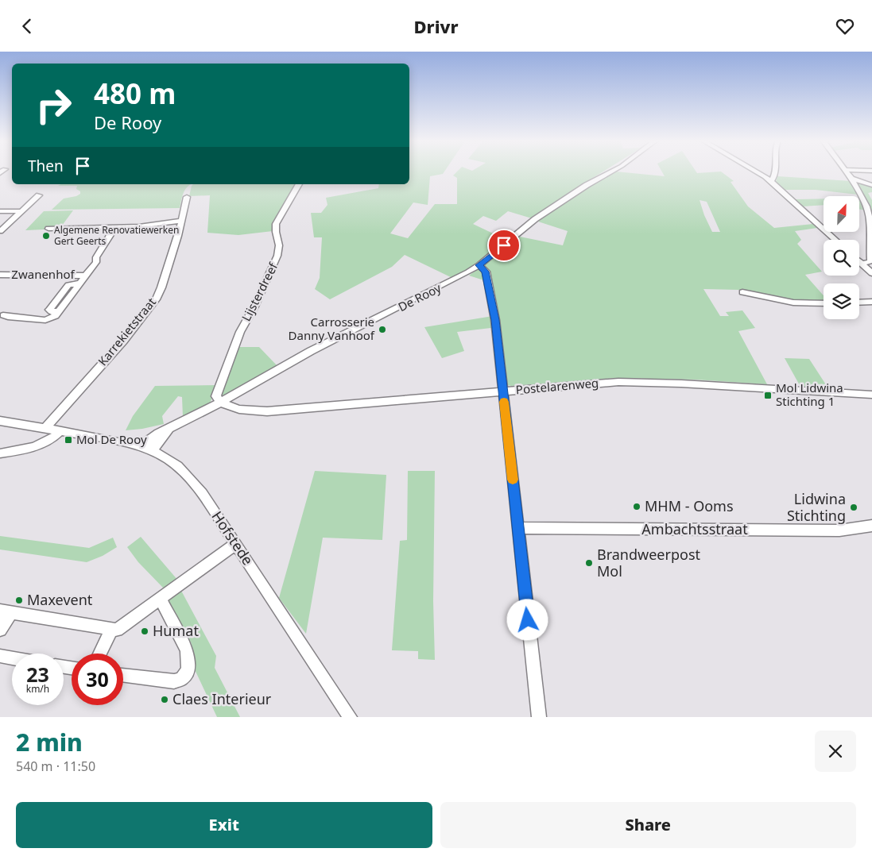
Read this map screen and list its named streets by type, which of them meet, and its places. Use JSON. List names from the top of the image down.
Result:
{
  "streets": {
    "street": [
      "Zwanenhof",
      "Lijsterdreef",
      "De Rooy",
      "Karrekietstraat",
      "Postelarenweg",
      "Ambachtsstraat",
      "Hofstede"
    ]
  },
  "crossings": [
    ["Lijsterdreef", "De Rooy"],
    ["Lijsterdreef", "Postelarenweg"],
    ["De Rooy", "Postelarenweg"],
    ["De Rooy", "Hofstede"],
    ["Karrekietstraat", "Hofstede"]
  ],
  "places": {
    "other": [
      "Algemene Renovatiewerken Gert Geerts",
      "Carrosserie Danny Vanhoof",
      "MHM - Ooms",
      "Lidwina Stichting",
      "Brandweerpost Mol",
      "Maxevent",
      "Humat",
      "Claes Interieur"
    ],
    "transit": ["Mol Lidwina Stichting 1", "Mol De Rooy"]
  },
  "north": "top right",
  "page": {
    "header": "Drivr",
    "turn": ["480 m", "De Rooy"],
    "then": "Then",
    "speed": "23 km/h",
    "limit": "30",
    "heading": ["2 min", "540 m · 11:50"],
    "buttons": ["Exit", "Share"]
  }
}
